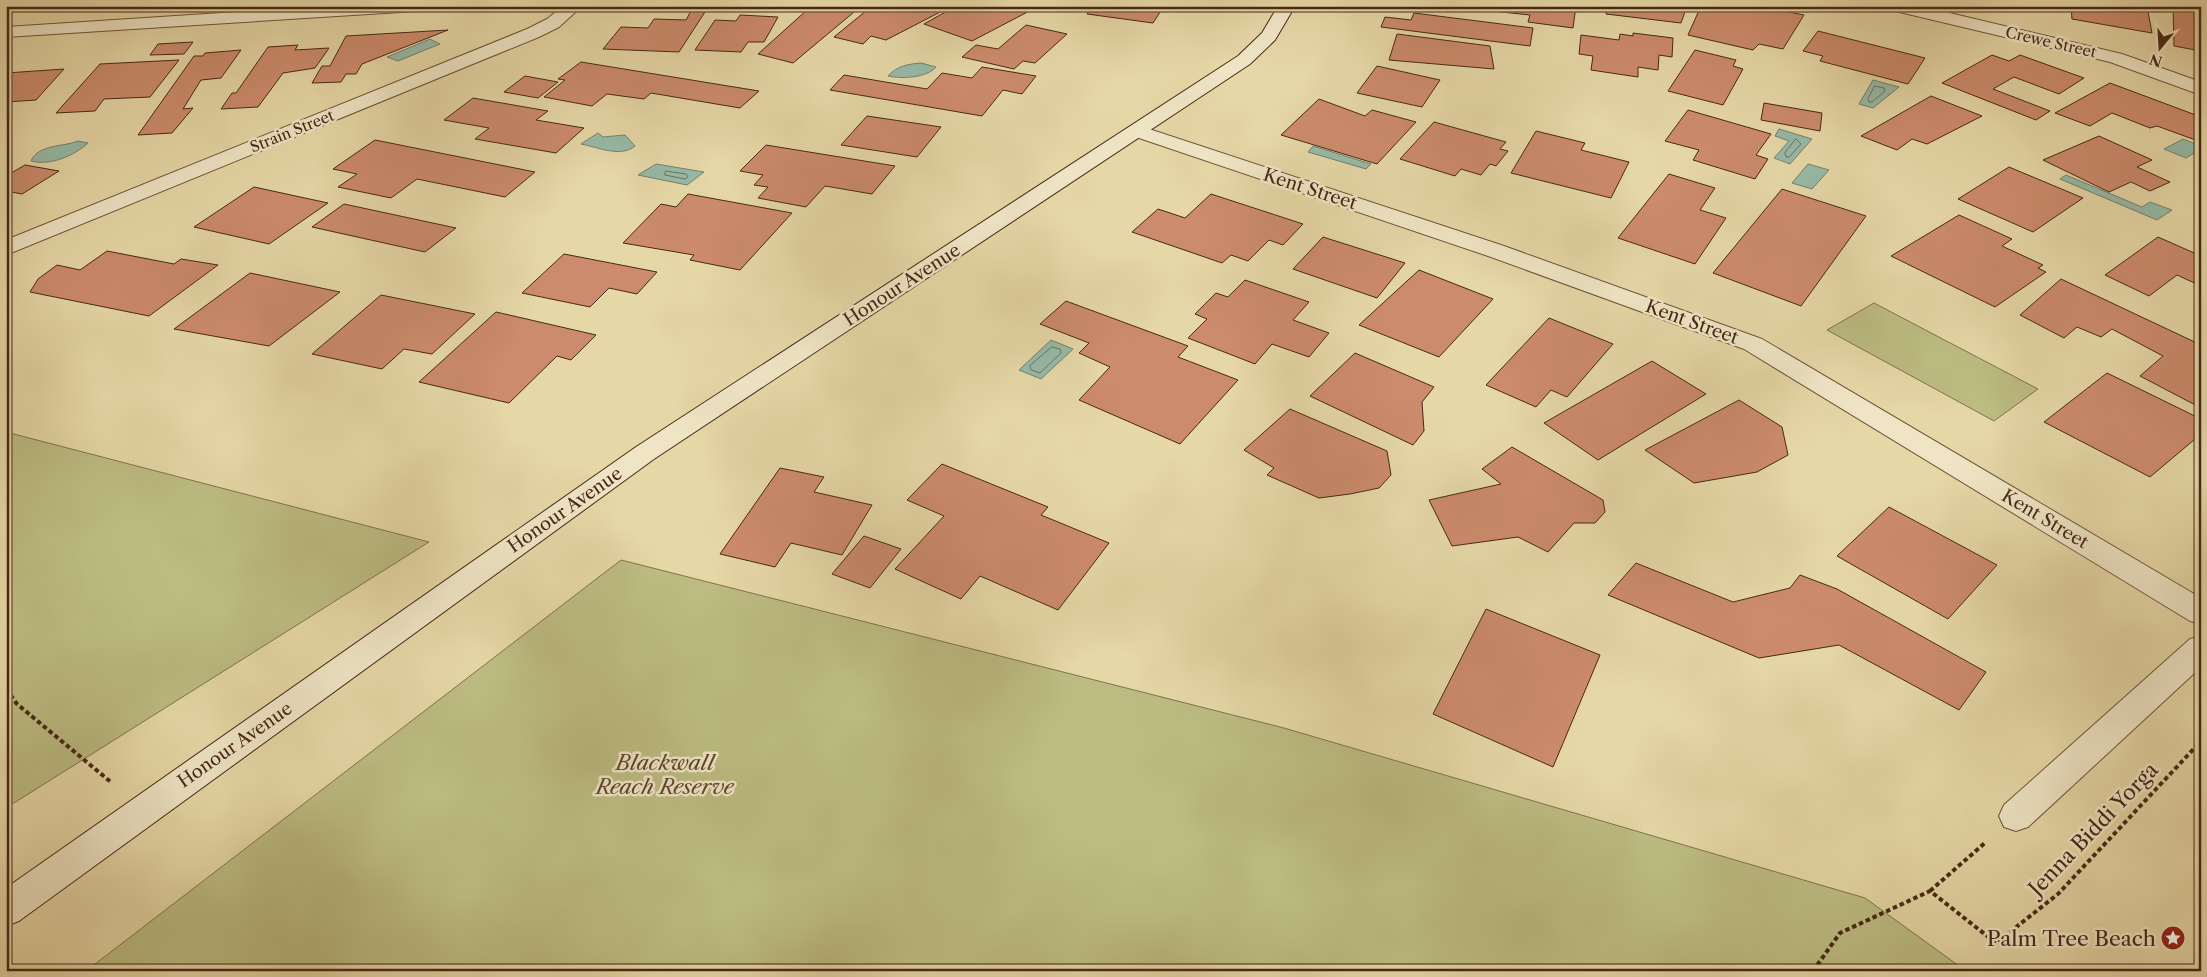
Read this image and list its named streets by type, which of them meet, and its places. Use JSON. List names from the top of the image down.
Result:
{
  "streets": {
    "street": [
      "Crewe Street",
      "Strain Street",
      "Kent Street",
      "Honour Avenue"
    ],
    "path": ["Jenna Biddi Yorga"]
  },
  "crossings": [
    ["Kent Street", "Honour Avenue"]
  ],
  "parks": ["Blackwall Reach Reserve"],
  "places": {
    "place": ["Palm Tree Beach"]
  },
  "north": "bottom"
}
